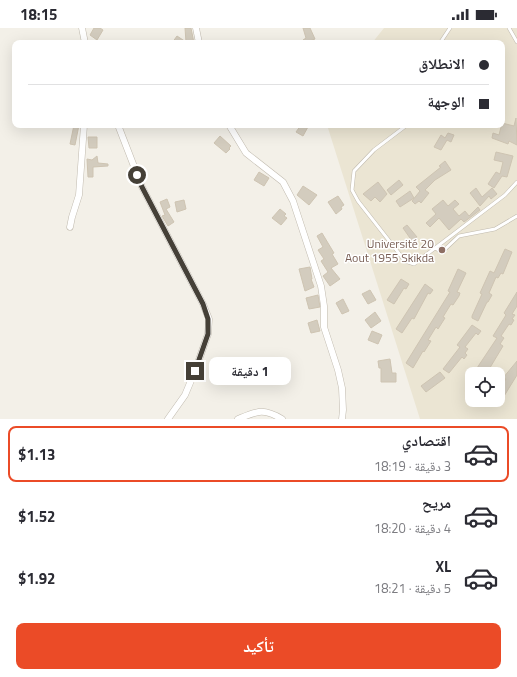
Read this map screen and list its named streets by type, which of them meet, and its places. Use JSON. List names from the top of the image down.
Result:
{
  "places": ["Université 20 Aout 1955 Skikda"],
  "page": {
    "status": "18:15",
    "banner": ["الانطلاق", "الوجهة"],
    "bubble": "1 دقيقة",
    "list": [
      {
        "name": "اقتصادي",
        "note": "3 دقيقة · 18:19",
        "value": "$1.13"
      },
      {
        "name": "مريح",
        "note": "4 دقيقة · 18:20",
        "value": "$1.52"
      },
      {
        "name": "XL",
        "note": "5 دقيقة · 18:21",
        "value": "$1.92"
      }
    ],
    "buttons": "تأكيد"
  }
}
